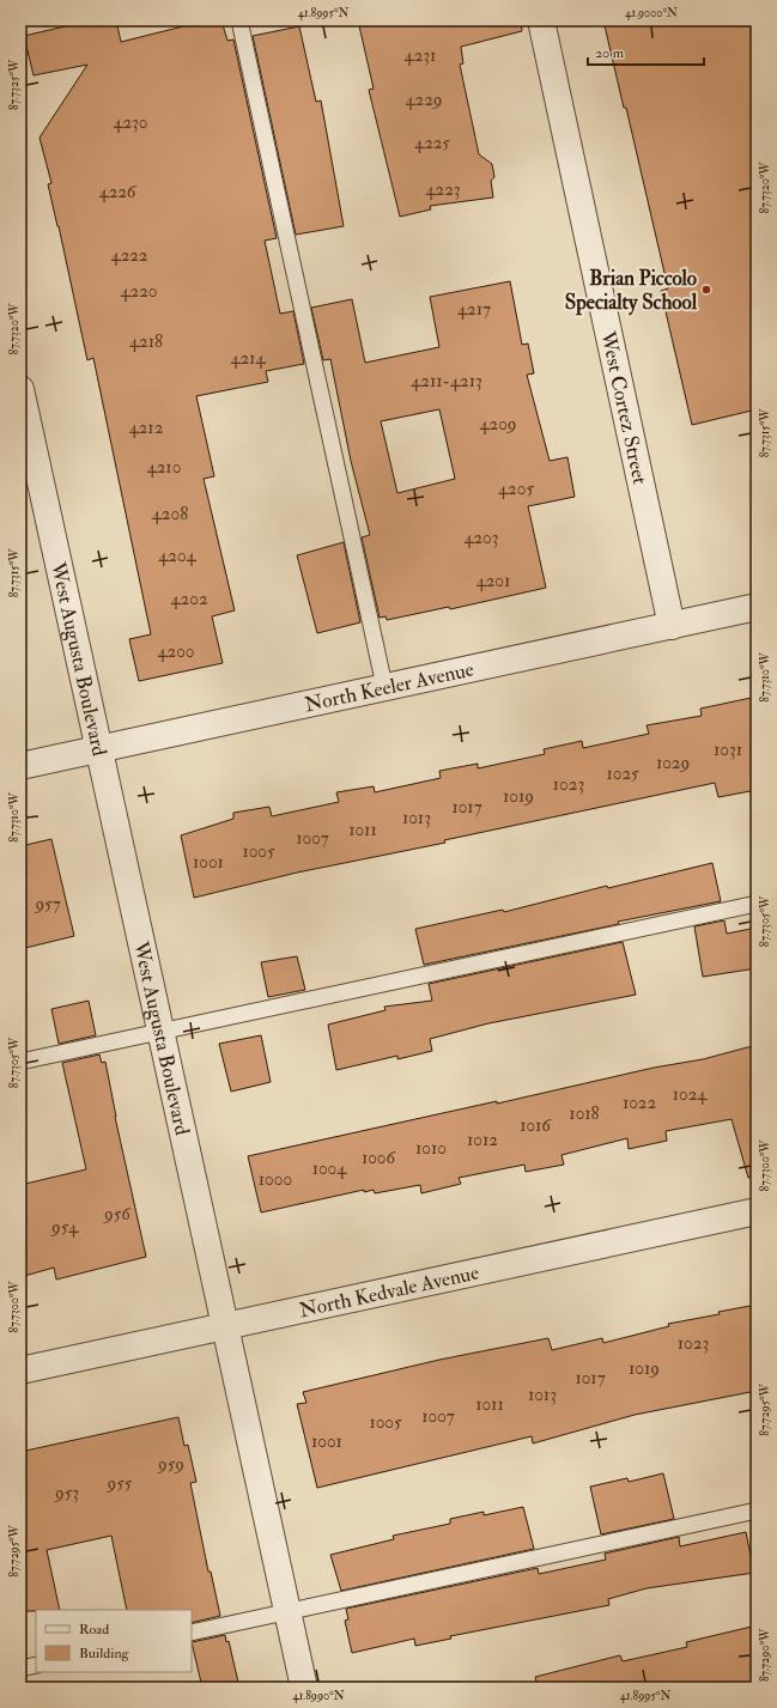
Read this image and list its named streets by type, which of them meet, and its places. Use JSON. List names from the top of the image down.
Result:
{
  "streets": {
    "street": [
      "West Cortez Street",
      "West Augusta Boulevard",
      "North Keeler Avenue",
      "North Kedvale Avenue"
    ]
  },
  "crossings": [
    ["West Cortez Street", "North Keeler Avenue"],
    ["West Augusta Boulevard", "North Keeler Avenue"],
    ["West Augusta Boulevard", "North Kedvale Avenue"]
  ],
  "places": ["Brian Piccolo Specialty School"],
  "house_numbers": [
    "4231",
    "4229",
    "4230",
    "4225",
    "4223",
    "4226",
    "4222",
    "4220",
    "4217",
    "4218",
    "4214",
    "4211-4213",
    "4209",
    "4212",
    "4210",
    "4205",
    "4208",
    "4203",
    "4204",
    "4201",
    "4202",
    "4200",
    "1031",
    "1029",
    "1025",
    "1023",
    "1019",
    "1017",
    "1013",
    "1011",
    "1007",
    "1005",
    "1001",
    "957",
    "1024",
    "1022",
    "1018",
    "1016",
    "1012",
    "1010",
    "1006",
    "1004",
    "1000",
    "956",
    "954",
    "1023",
    "1019",
    "1017",
    "1013",
    "1011",
    "1007",
    "1005",
    "1001",
    "959",
    "955",
    "953"
  ],
  "legend": ["Road", "Building"],
  "scale_bar": "20 m",
  "coordinates": [
    "41.8995°N",
    "41.9000°N",
    "87.7325°W",
    "87.7320°W",
    "87.7315°W",
    "87.7310°W",
    "87.7305°W",
    "87.7300°W",
    "87.7295°W",
    "87.7290°W",
    "41.8990°N"
  ]
}
